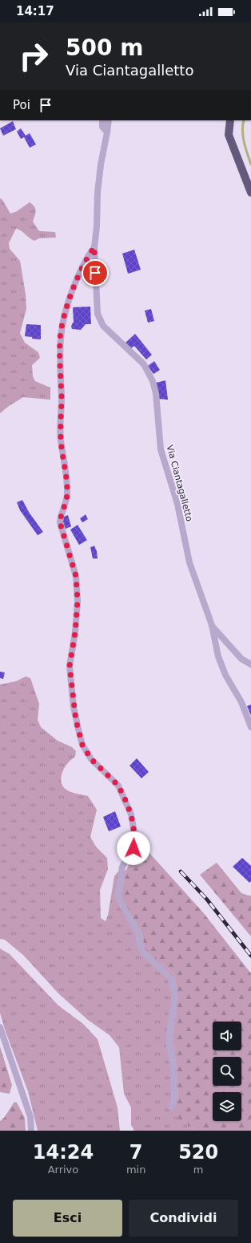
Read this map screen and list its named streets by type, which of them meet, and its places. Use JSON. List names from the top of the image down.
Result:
{
  "streets": {
    "street": ["Via Ciantagalletto"]
  },
  "page": {
    "status": "14:17",
    "turn": ["500 m", "Via Ciantagalletto"],
    "then": "Poi",
    "eta": [
      "14:24",
      "Arrivo",
      "7",
      "min",
      "520",
      "m"
    ],
    "buttons": ["Esci", "Condividi"]
  }
}
